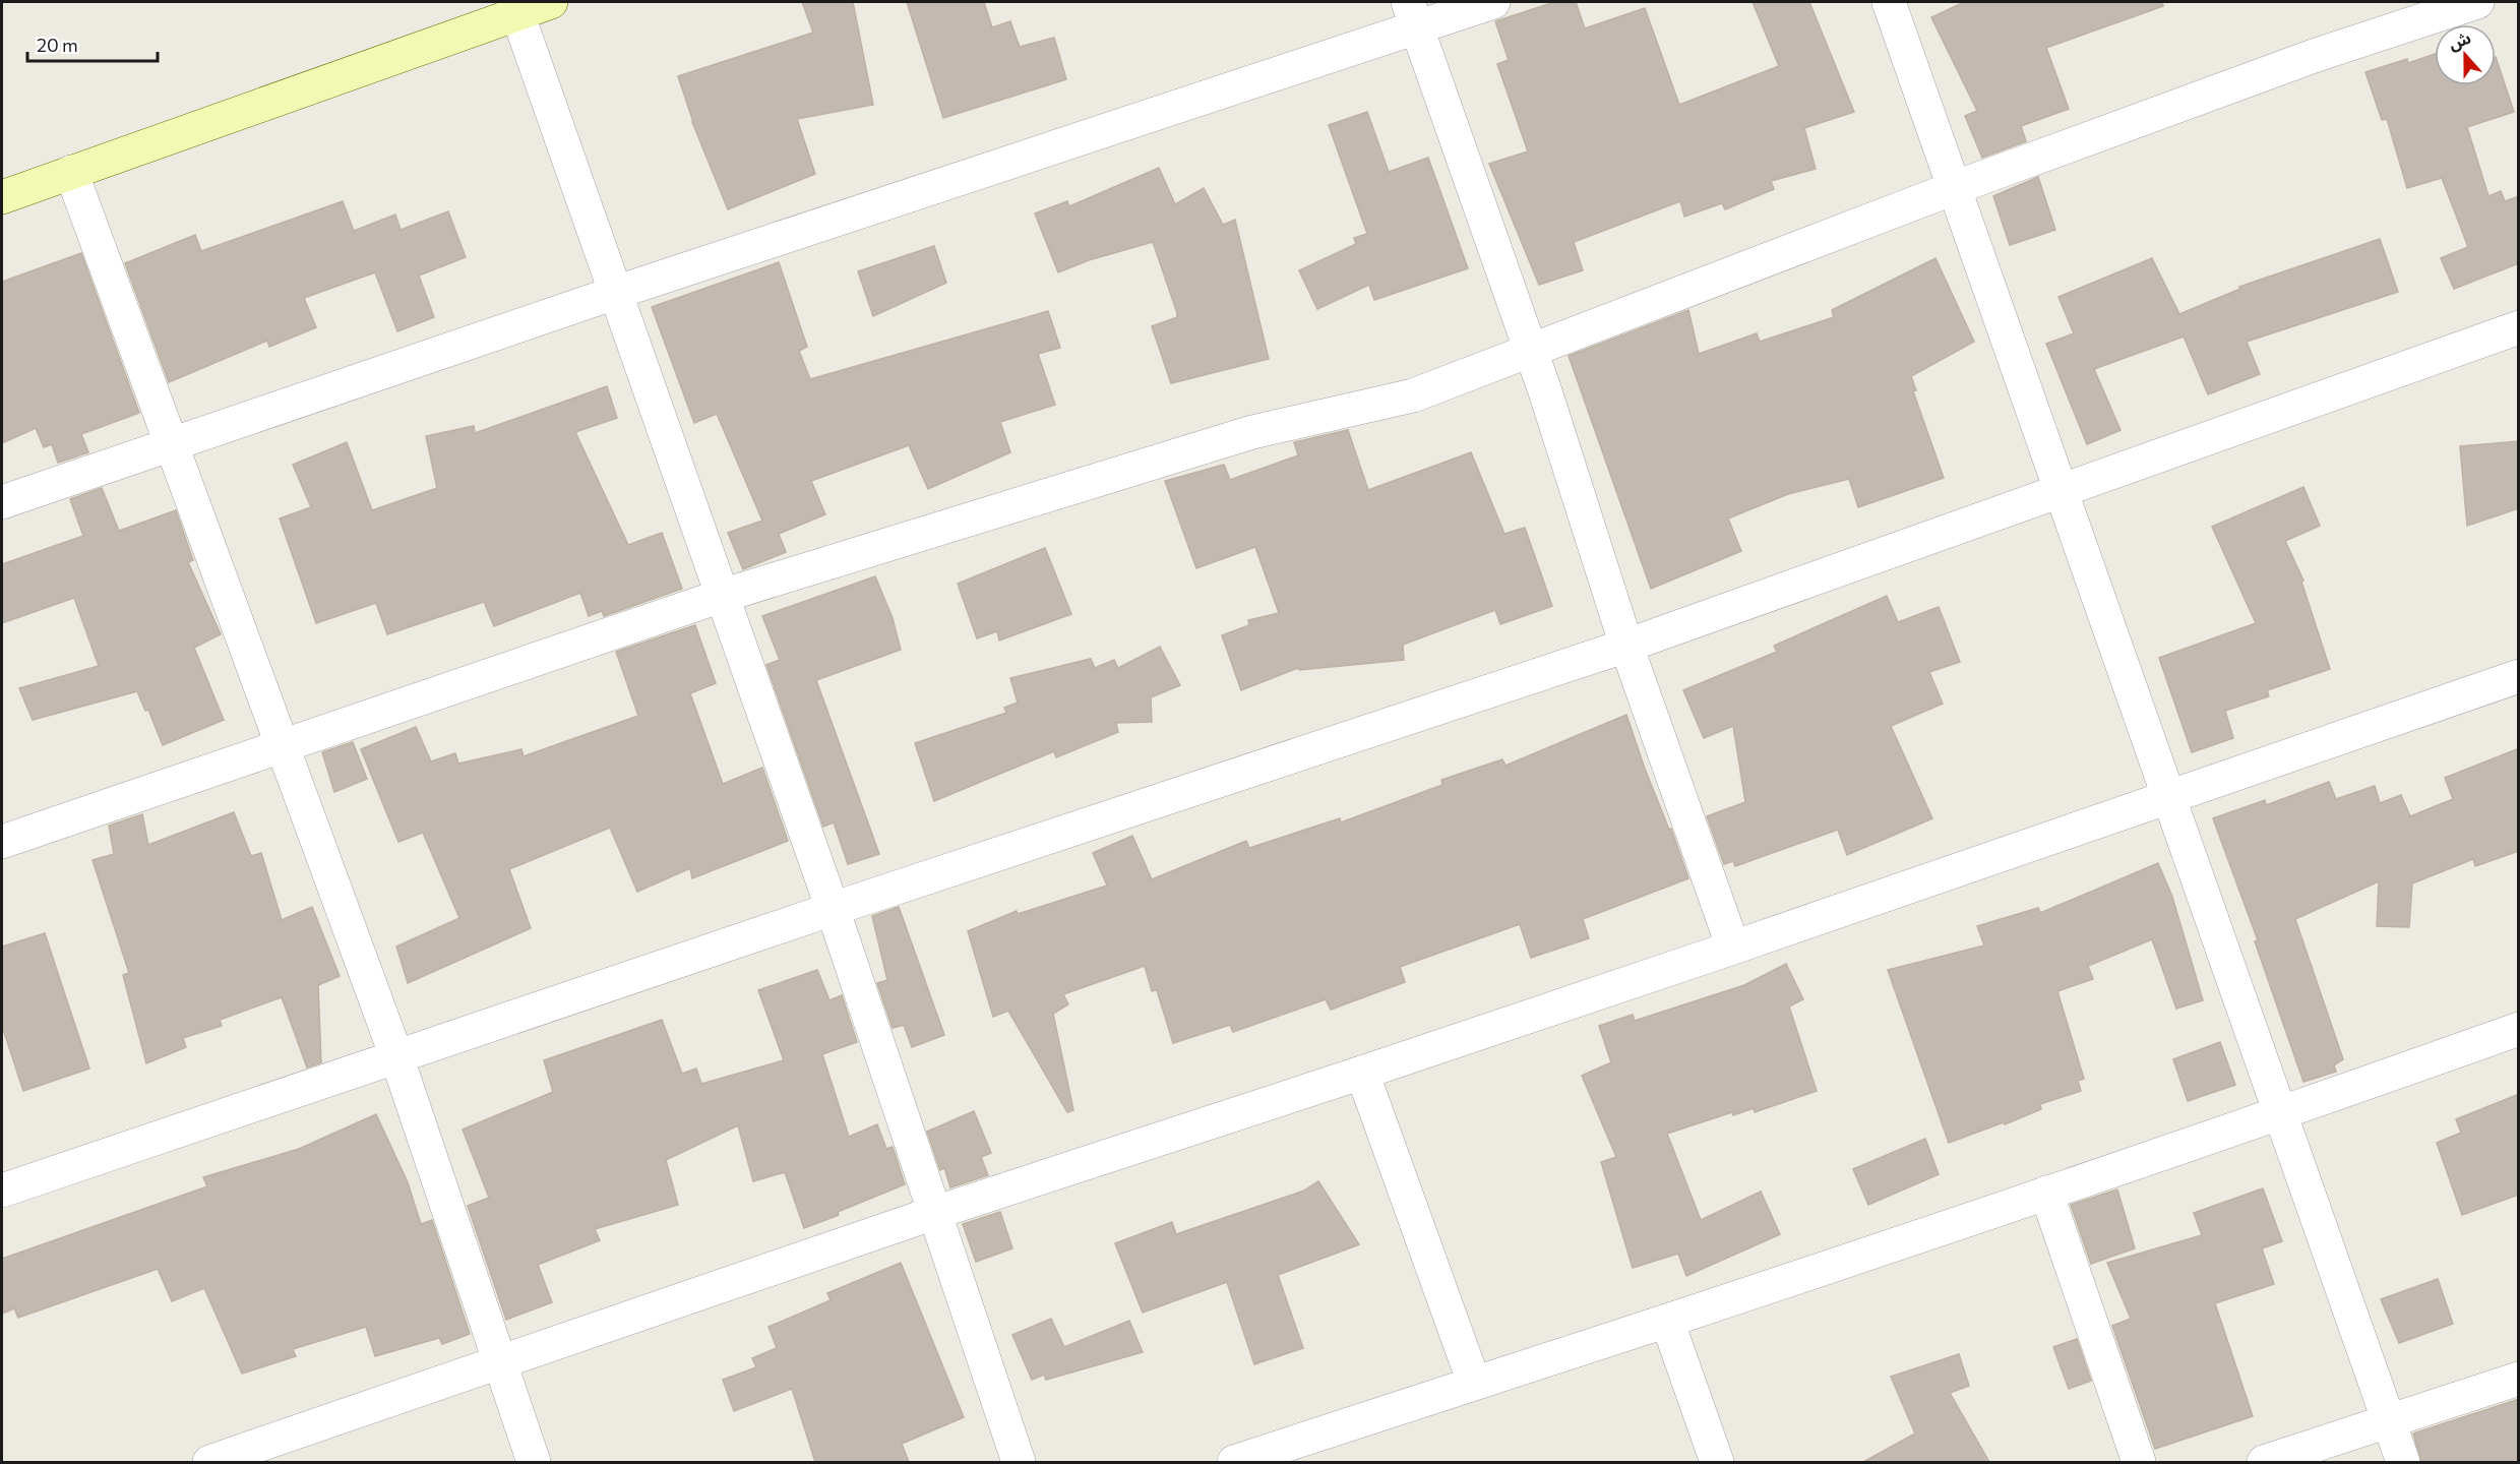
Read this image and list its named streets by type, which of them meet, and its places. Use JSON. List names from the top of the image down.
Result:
{
  "scale_bar": "20 m",
  "north": "top"
}
